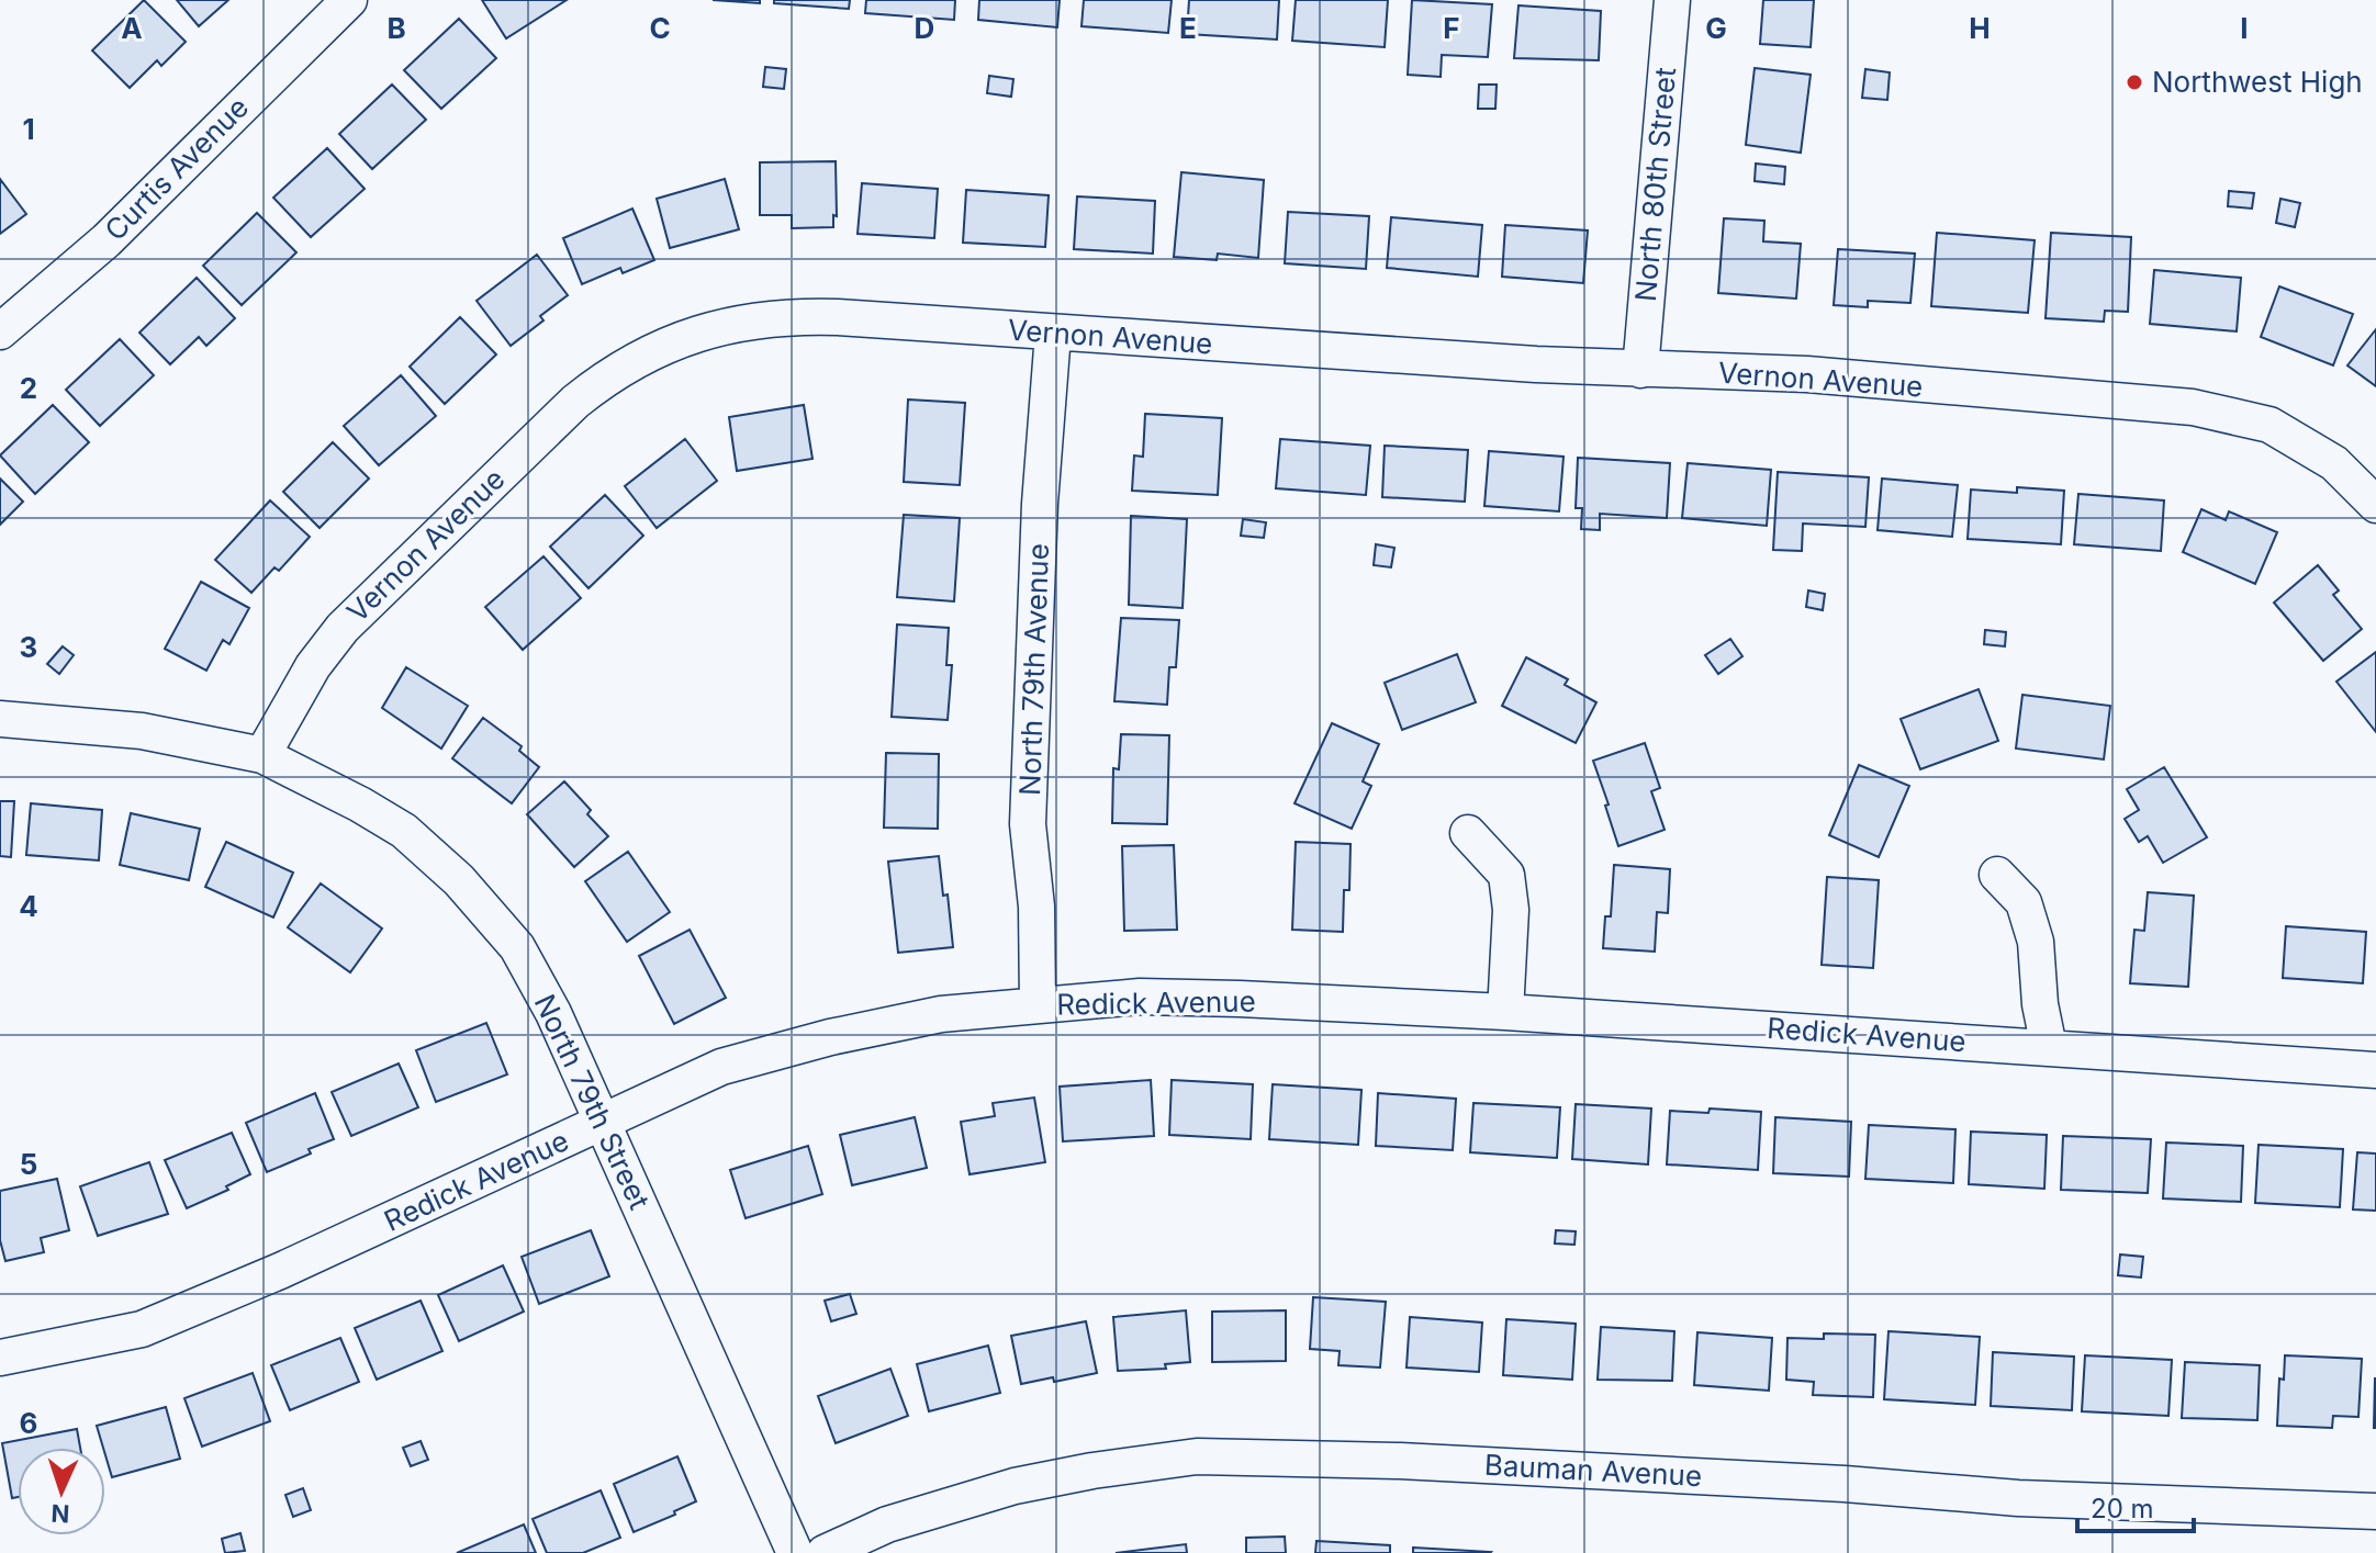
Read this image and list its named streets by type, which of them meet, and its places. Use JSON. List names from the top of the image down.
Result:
{
  "streets": {
    "street": [
      "Curtis Avenue",
      "North 80th Street",
      "Vernon Avenue",
      "North 79th Avenue",
      "Redick Avenue",
      "North 79th Street",
      "Bauman Avenue"
    ]
  },
  "crossings": [
    ["North 80th Street", "Vernon Avenue"],
    ["Vernon Avenue", "North 79th Avenue"],
    ["Vernon Avenue", "North 79th Street"],
    ["North 79th Avenue", "Redick Avenue"],
    ["Redick Avenue", "North 79th Street"]
  ],
  "places": ["Northwest High"],
  "scale_bar": "20 m",
  "north": "bottom",
  "grid": {
    "columns": [
      "A",
      "B",
      "C",
      "D",
      "E",
      "F",
      "G",
      "H",
      "I"
    ],
    "rows": [
      "1",
      "2",
      "3",
      "4",
      "5",
      "6"
    ]
  }
}
